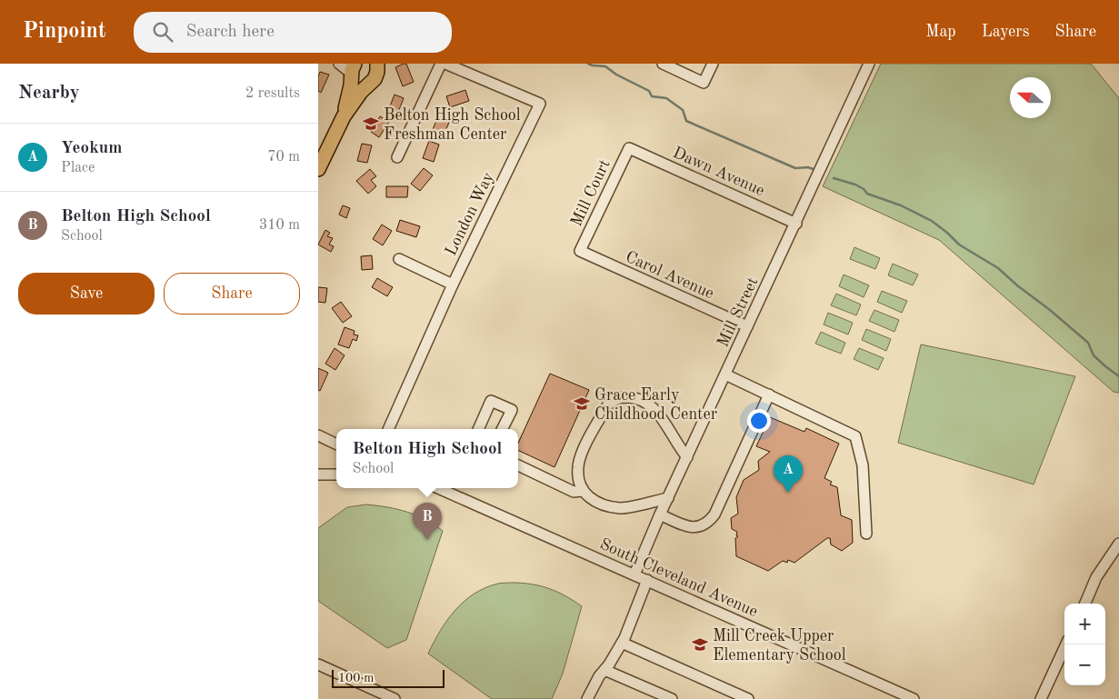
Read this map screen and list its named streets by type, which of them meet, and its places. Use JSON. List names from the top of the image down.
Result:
{
  "streets": {
    "street": [
      "Dawn Avenue",
      "Mill Court",
      "London Way",
      "Carol Avenue",
      "Mill Street",
      "South Cleveland Avenue"
    ]
  },
  "crossings": [
    ["Dawn Avenue", "Mill Court"],
    ["Dawn Avenue", "Mill Street"],
    ["Mill Court", "Carol Avenue"],
    ["Carol Avenue", "Mill Street"],
    ["Mill Street", "South Cleveland Avenue"]
  ],
  "places": {
    "school or university": ["Belton High School Freshman Center", "Grace Early Childhood Center", "Mill Creek Upper Elementary School"]
  },
  "scale_bar": "100 m",
  "north": "left",
  "page": {
    "header": "Pinpoint",
    "search": "Search here",
    "nav": ["Map", "Layers", "Share"],
    "heading": ["Nearby", "2 results"],
    "list": [
      {
        "mark": "A",
        "name": "Yeokum",
        "note": "Place",
        "value": "70 m"
      },
      {
        "mark": "B",
        "name": "Belton High School",
        "note": "School",
        "value": "310 m"
      }
    ],
    "buttons": ["Save", "Share"],
    "popup": ["Belton High School", "School"],
    "pins": ["A", "B"],
    "map_buttons": ["+", "−"],
    "scale": "100 m"
  }
}
